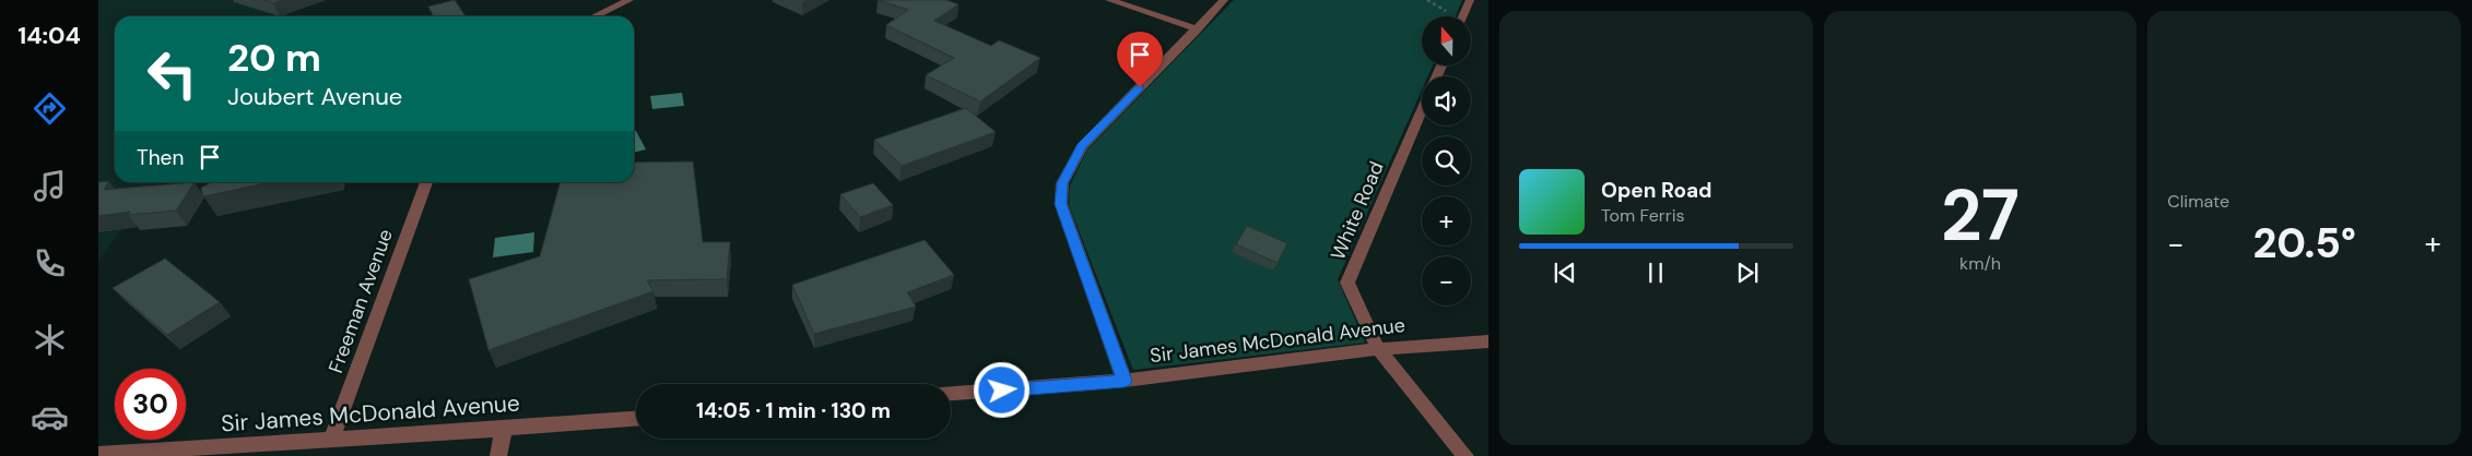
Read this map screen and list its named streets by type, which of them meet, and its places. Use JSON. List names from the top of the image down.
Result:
{
  "streets": {
    "street": ["White Road", "Freeman Avenue", "Sir James McDonald Avenue"]
  },
  "crossings": [
    ["White Road", "Sir James McDonald Avenue"],
    ["Freeman Avenue", "Sir James McDonald Avenue"]
  ],
  "north": "top",
  "page": {
    "tabs": "14:04",
    "tile": [
      ["27", "km/h"],
      "Climate"
    ],
    "map_buttons": ["+", "−"],
    "turn": ["20 m", "Joubert Avenue"],
    "then": "Then",
    "song": ["Open Road", "Tom Ferris"],
    "heat": ["−", "20.5°", "+"],
    "limit": "30",
    "trip": "14:05 · 1 min · 130 m"
  }
}
